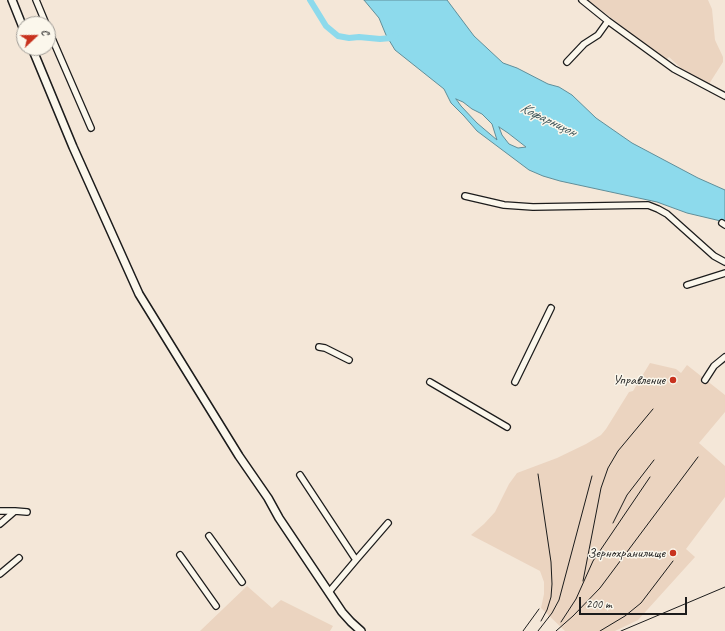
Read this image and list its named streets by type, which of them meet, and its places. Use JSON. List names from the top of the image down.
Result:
{
  "water": ["Кофарниҳон"],
  "places": ["Управление", "Зернохранилище"],
  "scale_bar": "200 m",
  "north": "right"
}
